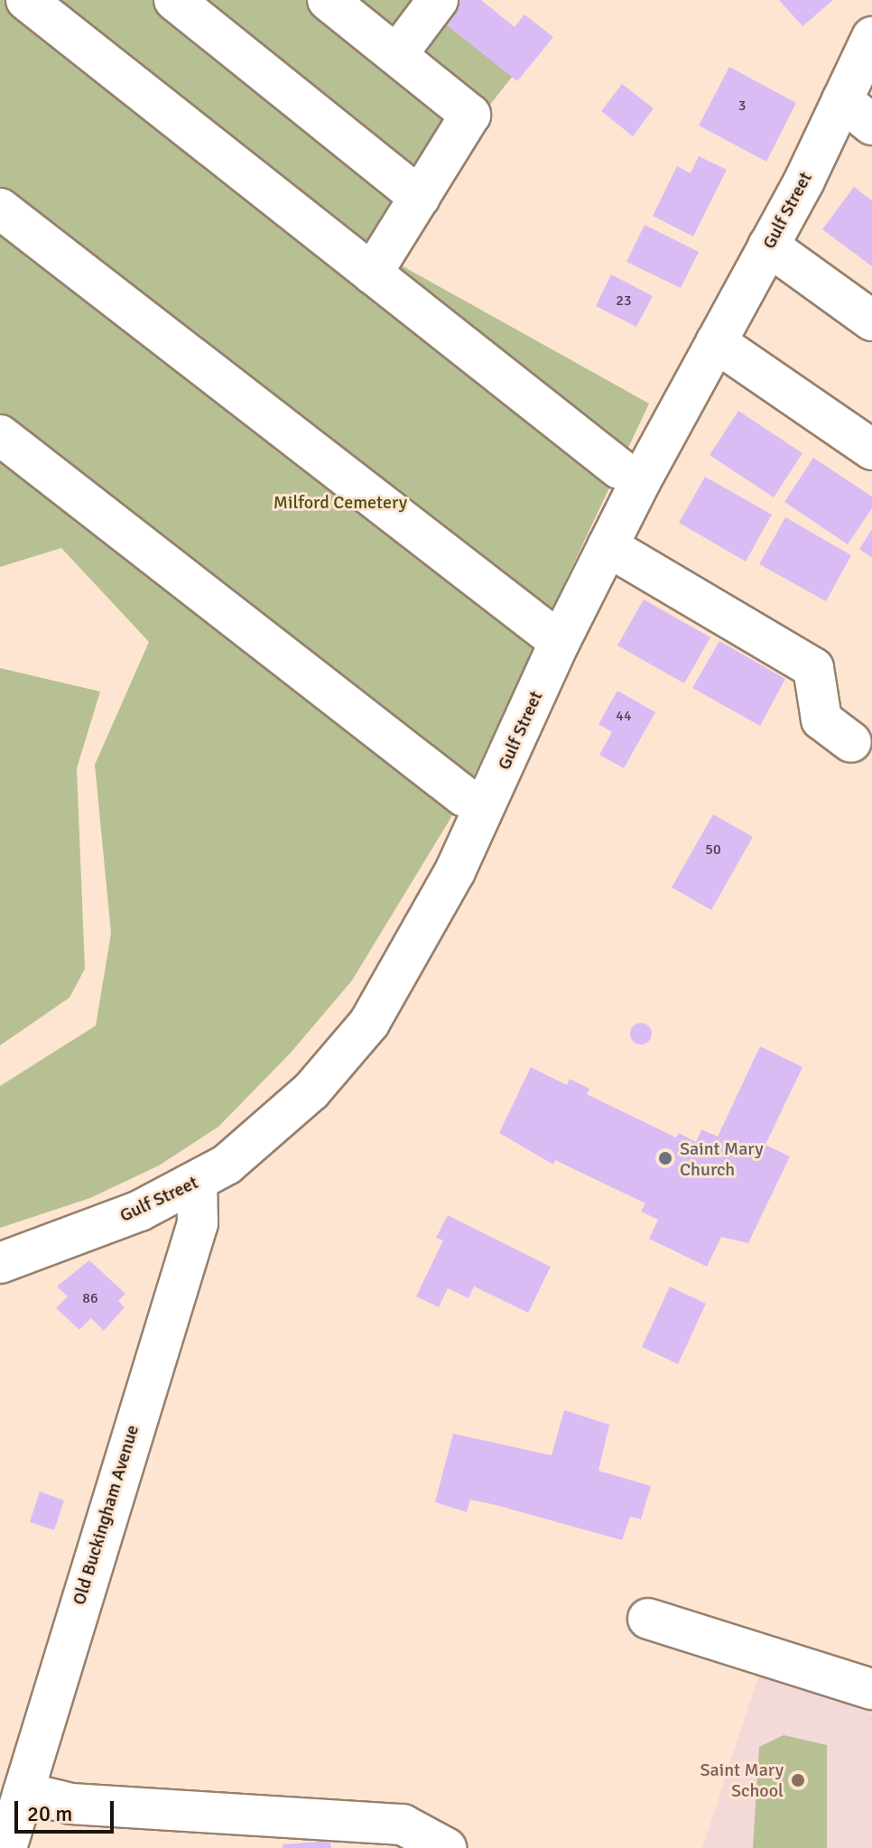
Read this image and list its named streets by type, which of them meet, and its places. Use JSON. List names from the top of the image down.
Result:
{
  "streets": {
    "street": ["Gulf Street", "Old Buckingham Avenue"]
  },
  "crossings": [
    ["Gulf Street", "Old Buckingham Avenue"]
  ],
  "parks": ["Milford Cemetery"],
  "places": ["Saint Mary Church", "Saint Mary School"],
  "house_numbers": [
    "3",
    "23",
    "44",
    "50",
    "86"
  ],
  "scale_bar": "20 m"
}
